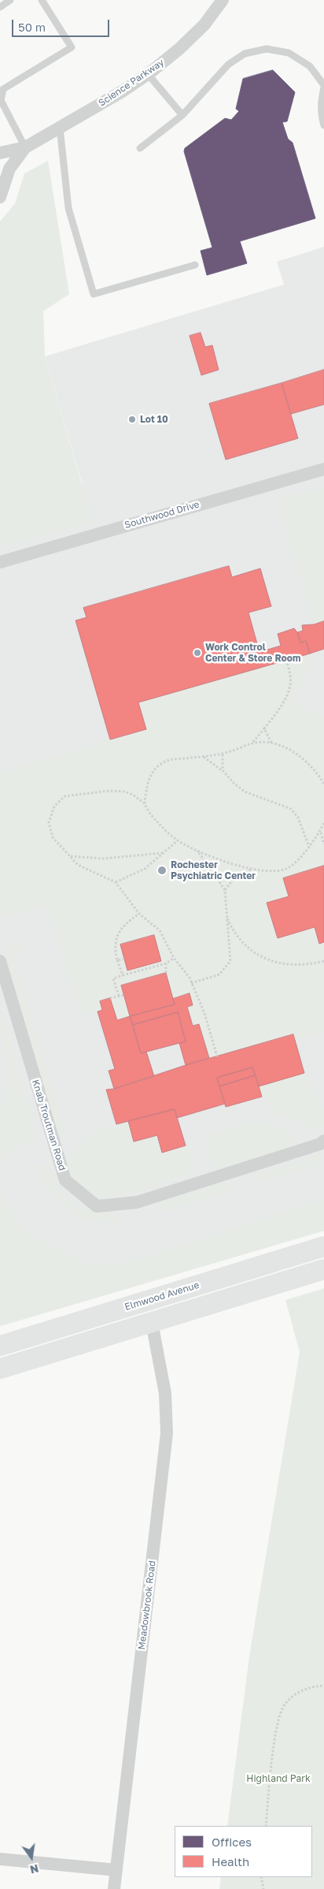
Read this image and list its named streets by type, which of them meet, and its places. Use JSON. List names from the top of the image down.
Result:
{
  "streets": {
    "main road": ["Elmwood Avenue"],
    "street": [
      "Science Parkway",
      "Southwood Drive",
      "Knab Troutman Road",
      "Meadowbrook Road"
    ]
  },
  "parks": ["Highland Park"],
  "places": ["Lot 10", "Work Control Center & Store Room", "Rochester Psychiatric Center"],
  "legend": ["Offices", "Health"],
  "scale_bar": "50 m",
  "north": "bottom"
}
